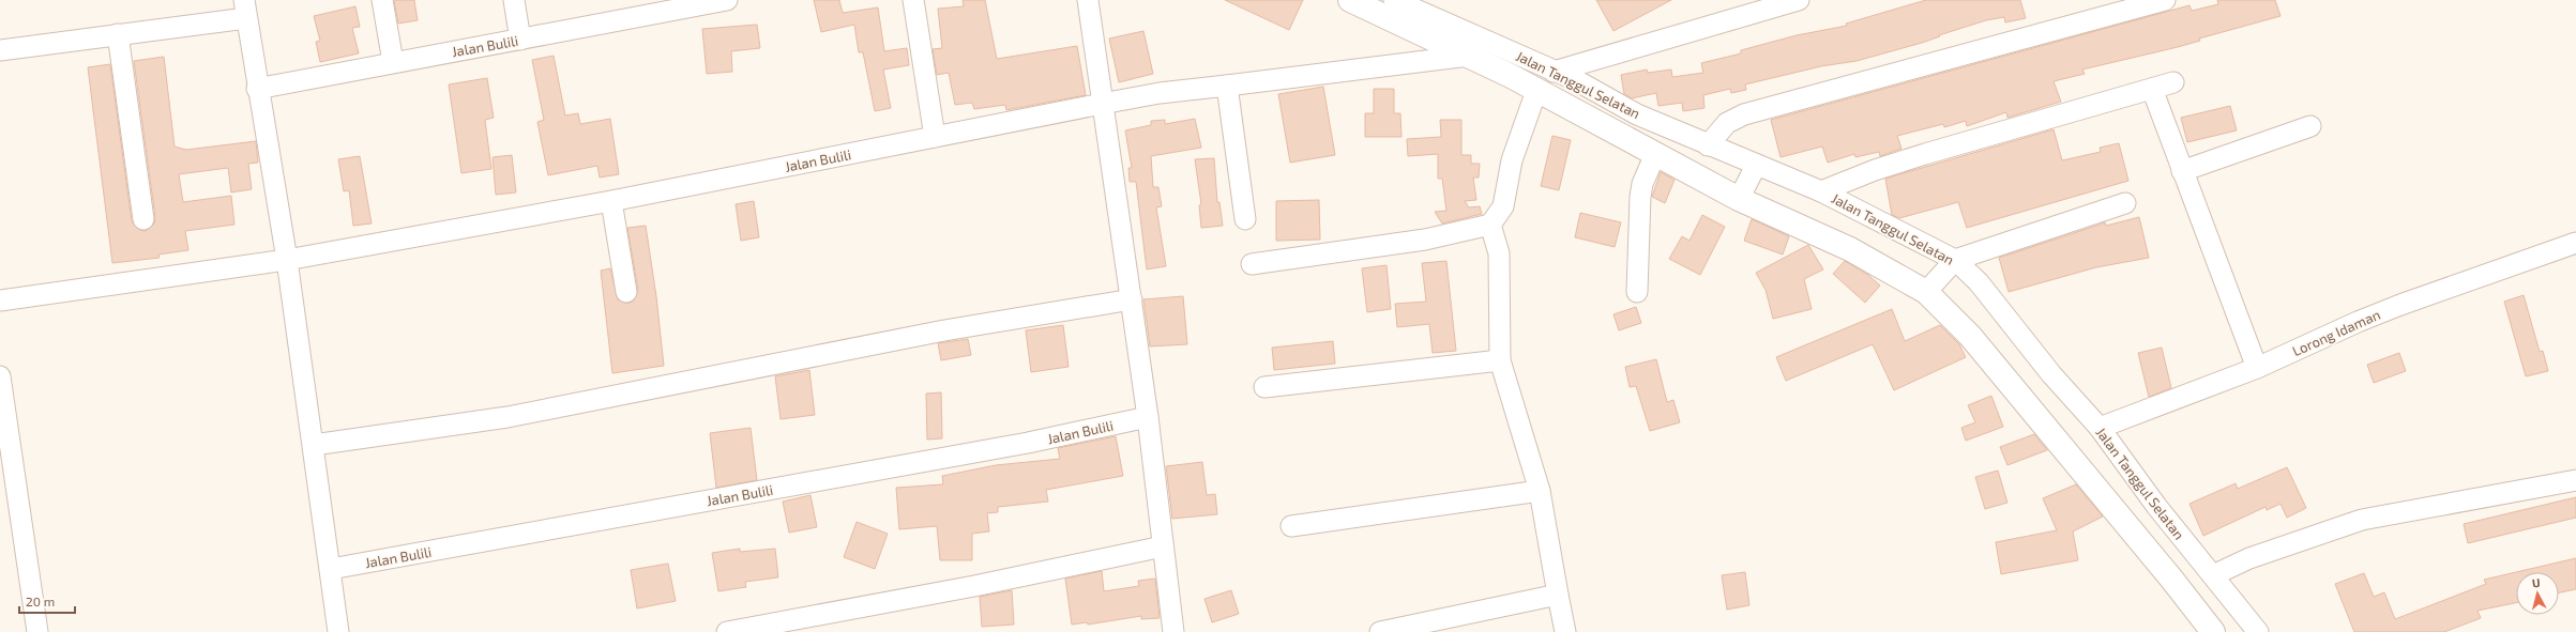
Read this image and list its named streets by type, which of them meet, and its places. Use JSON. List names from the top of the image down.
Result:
{
  "streets": {
    "street": ["Jalan Bulili", "Jalan Tanggul Selatan", "Lorong Idaman"]
  },
  "crossings": [
    ["Jalan Bulili", "Jalan Tanggul Selatan"],
    ["Jalan Tanggul Selatan", "Lorong Idaman"]
  ],
  "scale_bar": "20 m",
  "north": "top"
}
